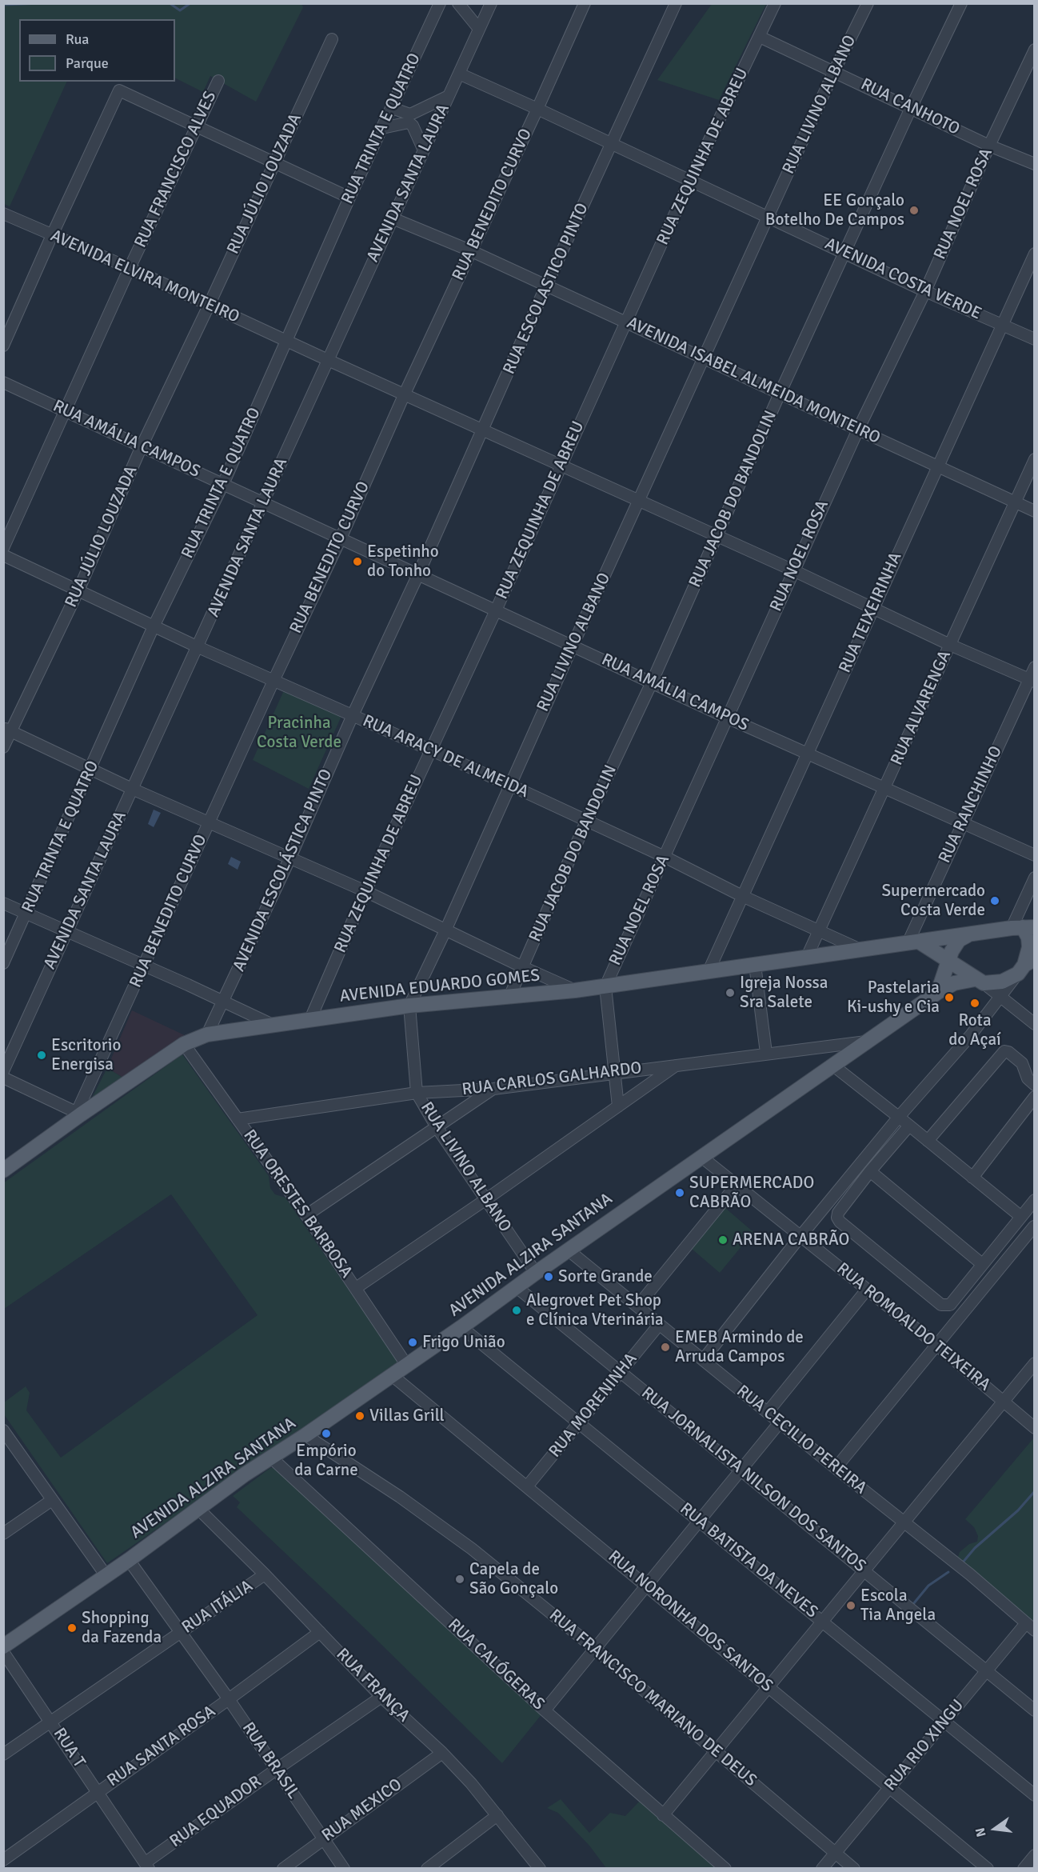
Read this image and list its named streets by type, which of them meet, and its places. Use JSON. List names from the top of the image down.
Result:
{
  "streets": {
    "main road": ["AVENIDA EDUARDO GOMES", "AVENIDA ALZIRA SANTANA"],
    "street": [
      "RUA LIVINO ALBANO",
      "RUA CANHOTO",
      "RUA TRINTA E QUATRO",
      "RUA ZEQUINHA DE ABREU",
      "RUA FRANCISCO ALVES",
      "AVENIDA SANTA LAURA",
      "RUA JÚLIO LOUZADA",
      "RUA NOEL ROSA",
      "RUA BENEDITO CURVO",
      "AVENIDA ELVIRA MONTEIRO",
      "AVENIDA COSTA VERDE",
      "RUA ESCOLASTICO PINTO",
      "AVENIDA ISABEL ALMEIDA MONTEIRO",
      "RUA AMÁLIA CAMPOS",
      "RUA JACOB DO BANDOLIN",
      "RUA TEIXEIRINHA",
      "RUA ALVARENGA",
      "RUA ARACY DE ALMEIDA",
      "RUA RANCHINHO",
      "AVENIDA ESCOLÁSTICA PINTO",
      "RUA CARLOS GALHARDO",
      "RUA ORESTES BARBOSA",
      "RUA ROMOALDO TEIXEIRA",
      "RUA MORENINHA",
      "RUA CECILIO PEREIRA",
      "RUA JORNALISTA NILSON DOS SANTOS",
      "RUA BATISTA DA NEVES",
      "RUA ITÁLIA",
      "RUA NORONHA DOS SANTOS",
      "RUA CALÓGERAS",
      "RUA FRANÇA",
      "RUA FRANCISCO MARIANO DE DEUS",
      "RUA RIO XINGU",
      "RUA SANTA ROSA",
      "RUA T",
      "RUA BRASIL",
      "RUA MEXICO",
      "RUA EQUADOR"
    ]
  },
  "crossings": [
    ["RUA LIVINO ALBANO", "RUA CANHOTO"],
    ["RUA LIVINO ALBANO", "AVENIDA COSTA VERDE"],
    ["RUA LIVINO ALBANO", "AVENIDA ISABEL ALMEIDA MONTEIRO"],
    ["RUA LIVINO ALBANO", "RUA AMÁLIA CAMPOS"],
    ["RUA LIVINO ALBANO", "RUA ARACY DE ALMEIDA"],
    ["RUA LIVINO ALBANO", "AVENIDA EDUARDO GOMES"],
    ["RUA LIVINO ALBANO", "RUA CARLOS GALHARDO"],
    ["RUA LIVINO ALBANO", "AVENIDA ALZIRA SANTANA"],
    ["RUA CANHOTO", "RUA ZEQUINHA DE ABREU"],
    ["RUA CANHOTO", "RUA NOEL ROSA"],
    ["RUA CANHOTO", "RUA JACOB DO BANDOLIN"],
    ["RUA TRINTA E QUATRO", "AVENIDA ELVIRA MONTEIRO"],
    ["RUA TRINTA E QUATRO", "RUA AMÁLIA CAMPOS"],
    ["RUA TRINTA E QUATRO", "RUA ARACY DE ALMEIDA"],
    ["RUA ZEQUINHA DE ABREU", "AVENIDA COSTA VERDE"],
    ["RUA ZEQUINHA DE ABREU", "AVENIDA ISABEL ALMEIDA MONTEIRO"],
    ["RUA ZEQUINHA DE ABREU", "RUA AMÁLIA CAMPOS"],
    ["RUA ZEQUINHA DE ABREU", "RUA ARACY DE ALMEIDA"],
    ["RUA ZEQUINHA DE ABREU", "AVENIDA EDUARDO GOMES"],
    ["RUA FRANCISCO ALVES", "AVENIDA ELVIRA MONTEIRO"],
    ["RUA FRANCISCO ALVES", "RUA AMÁLIA CAMPOS"],
    ["AVENIDA SANTA LAURA", "AVENIDA COSTA VERDE"],
    ["AVENIDA SANTA LAURA", "AVENIDA ISABEL ALMEIDA MONTEIRO"],
    ["AVENIDA SANTA LAURA", "RUA AMÁLIA CAMPOS"],
    ["AVENIDA SANTA LAURA", "RUA ARACY DE ALMEIDA"],
    ["RUA JÚLIO LOUZADA", "AVENIDA ELVIRA MONTEIRO"],
    ["RUA JÚLIO LOUZADA", "RUA AMÁLIA CAMPOS"],
    ["RUA JÚLIO LOUZADA", "RUA ARACY DE ALMEIDA"],
    ["RUA NOEL ROSA", "AVENIDA COSTA VERDE"],
    ["RUA NOEL ROSA", "AVENIDA ISABEL ALMEIDA MONTEIRO"],
    ["RUA NOEL ROSA", "RUA AMÁLIA CAMPOS"],
    ["RUA NOEL ROSA", "RUA ARACY DE ALMEIDA"],
    ["RUA NOEL ROSA", "AVENIDA EDUARDO GOMES"],
    ["RUA NOEL ROSA", "RUA CARLOS GALHARDO"],
    ["RUA BENEDITO CURVO", "AVENIDA COSTA VERDE"],
    ["RUA BENEDITO CURVO", "AVENIDA ISABEL ALMEIDA MONTEIRO"],
    ["RUA BENEDITO CURVO", "RUA AMÁLIA CAMPOS"],
    ["RUA BENEDITO CURVO", "RUA ARACY DE ALMEIDA"],
    ["RUA BENEDITO CURVO", "AVENIDA EDUARDO GOMES"],
    ["AVENIDA COSTA VERDE", "RUA ESCOLASTICO PINTO"],
    ["AVENIDA COSTA VERDE", "RUA JACOB DO BANDOLIN"],
    ["AVENIDA COSTA VERDE", "RUA TEIXEIRINHA"],
    ["RUA ESCOLASTICO PINTO", "AVENIDA ISABEL ALMEIDA MONTEIRO"],
    ["RUA ESCOLASTICO PINTO", "RUA AMÁLIA CAMPOS"],
    ["RUA ESCOLASTICO PINTO", "AVENIDA ESCOLÁSTICA PINTO"],
    ["AVENIDA ISABEL ALMEIDA MONTEIRO", "RUA JACOB DO BANDOLIN"],
    ["AVENIDA ISABEL ALMEIDA MONTEIRO", "RUA TEIXEIRINHA"],
    ["AVENIDA ISABEL ALMEIDA MONTEIRO", "RUA ALVARENGA"],
    ["RUA AMÁLIA CAMPOS", "RUA JACOB DO BANDOLIN"],
    ["RUA AMÁLIA CAMPOS", "RUA TEIXEIRINHA"],
    ["RUA AMÁLIA CAMPOS", "RUA ALVARENGA"],
    ["RUA AMÁLIA CAMPOS", "RUA RANCHINHO"],
    ["RUA AMÁLIA CAMPOS", "AVENIDA ESCOLÁSTICA PINTO"],
    ["RUA JACOB DO BANDOLIN", "RUA ARACY DE ALMEIDA"],
    ["RUA JACOB DO BANDOLIN", "AVENIDA EDUARDO GOMES"],
    ["RUA TEIXEIRINHA", "RUA ARACY DE ALMEIDA"],
    ["RUA TEIXEIRINHA", "AVENIDA EDUARDO GOMES"],
    ["RUA ALVARENGA", "RUA ARACY DE ALMEIDA"],
    ["RUA ALVARENGA", "AVENIDA EDUARDO GOMES"],
    ["RUA ARACY DE ALMEIDA", "AVENIDA ESCOLÁSTICA PINTO"],
    ["RUA ARACY DE ALMEIDA", "AVENIDA EDUARDO GOMES"],
    ["RUA RANCHINHO", "AVENIDA EDUARDO GOMES"],
    ["AVENIDA ESCOLÁSTICA PINTO", "AVENIDA EDUARDO GOMES"],
    ["AVENIDA EDUARDO GOMES", "RUA ORESTES BARBOSA"],
    ["RUA CARLOS GALHARDO", "RUA ORESTES BARBOSA"],
    ["RUA CARLOS GALHARDO", "AVENIDA ALZIRA SANTANA"],
    ["RUA ORESTES BARBOSA", "AVENIDA ALZIRA SANTANA"],
    ["AVENIDA ALZIRA SANTANA", "RUA ROMOALDO TEIXEIRA"],
    ["AVENIDA ALZIRA SANTANA", "RUA CECILIO PEREIRA"],
    ["AVENIDA ALZIRA SANTANA", "RUA JORNALISTA NILSON DOS SANTOS"],
    ["AVENIDA ALZIRA SANTANA", "RUA BATISTA DA NEVES"],
    ["AVENIDA ALZIRA SANTANA", "RUA NORONHA DOS SANTOS"],
    ["AVENIDA ALZIRA SANTANA", "RUA CALÓGERAS"],
    ["AVENIDA ALZIRA SANTANA", "RUA FRANÇA"],
    ["AVENIDA ALZIRA SANTANA", "RUA FRANCISCO MARIANO DE DEUS"],
    ["AVENIDA ALZIRA SANTANA", "RUA BRASIL"],
    ["RUA MORENINHA", "RUA CECILIO PEREIRA"],
    ["RUA MORENINHA", "RUA JORNALISTA NILSON DOS SANTOS"],
    ["RUA MORENINHA", "RUA BATISTA DA NEVES"],
    ["RUA MORENINHA", "RUA NORONHA DOS SANTOS"],
    ["RUA CECILIO PEREIRA", "RUA RIO XINGU"],
    ["RUA JORNALISTA NILSON DOS SANTOS", "RUA RIO XINGU"],
    ["RUA BATISTA DA NEVES", "RUA RIO XINGU"],
    ["RUA ITÁLIA", "RUA FRANÇA"],
    ["RUA ITÁLIA", "RUA T"],
    ["RUA ITÁLIA", "RUA BRASIL"],
    ["RUA NORONHA DOS SANTOS", "RUA RIO XINGU"],
    ["RUA FRANÇA", "RUA SANTA ROSA"],
    ["RUA FRANÇA", "RUA MEXICO"],
    ["RUA FRANÇA", "RUA EQUADOR"],
    ["RUA FRANCISCO MARIANO DE DEUS", "RUA RIO XINGU"],
    ["RUA SANTA ROSA", "RUA T"],
    ["RUA SANTA ROSA", "RUA BRASIL"],
    ["RUA T", "RUA EQUADOR"],
    ["RUA BRASIL", "RUA MEXICO"],
    ["RUA BRASIL", "RUA EQUADOR"]
  ],
  "parks": ["Pracinha Costa Verde"],
  "places": [
    "EE Gonçalo Botelho De Campos",
    "Espetinho do Tonho",
    "Supermercado Costa Verde",
    "Igreja Nossa Sra Salete",
    "Pastelaria Ki-ushy e Cia",
    "Rota do Açaí",
    "Escritorio Energisa",
    "SUPERMERCADO CABRÃO",
    "ARENA CABRÃO",
    "Sorte Grande",
    "Alegrovet Pet Shop e Clínica Vterinária",
    "Frigo União",
    "EMEB Armindo de Arruda Campos",
    "Villas Grill",
    "Empório da Carne",
    "Capela de São Gonçalo",
    "Escola Tia Angela",
    "Shopping da Fazenda"
  ],
  "legend": ["Rua", "Parque"],
  "north": "left"
}
